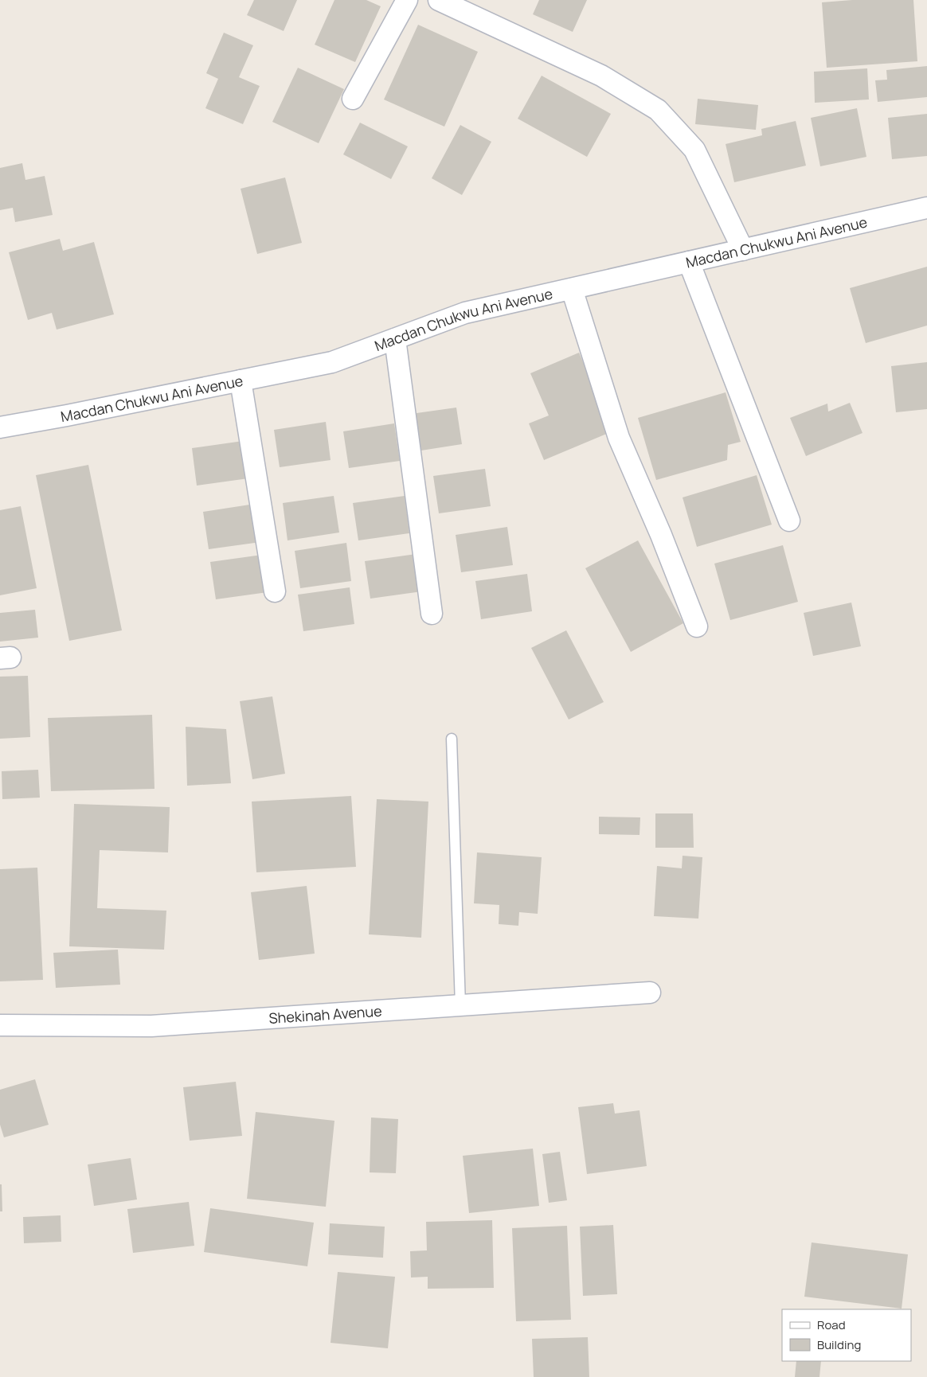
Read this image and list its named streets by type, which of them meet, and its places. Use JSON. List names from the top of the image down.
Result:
{
  "streets": {
    "street": ["Macdan Chukwu Ani Avenue", "Shekinah Avenue"]
  },
  "legend": ["Road", "Building"]
}
